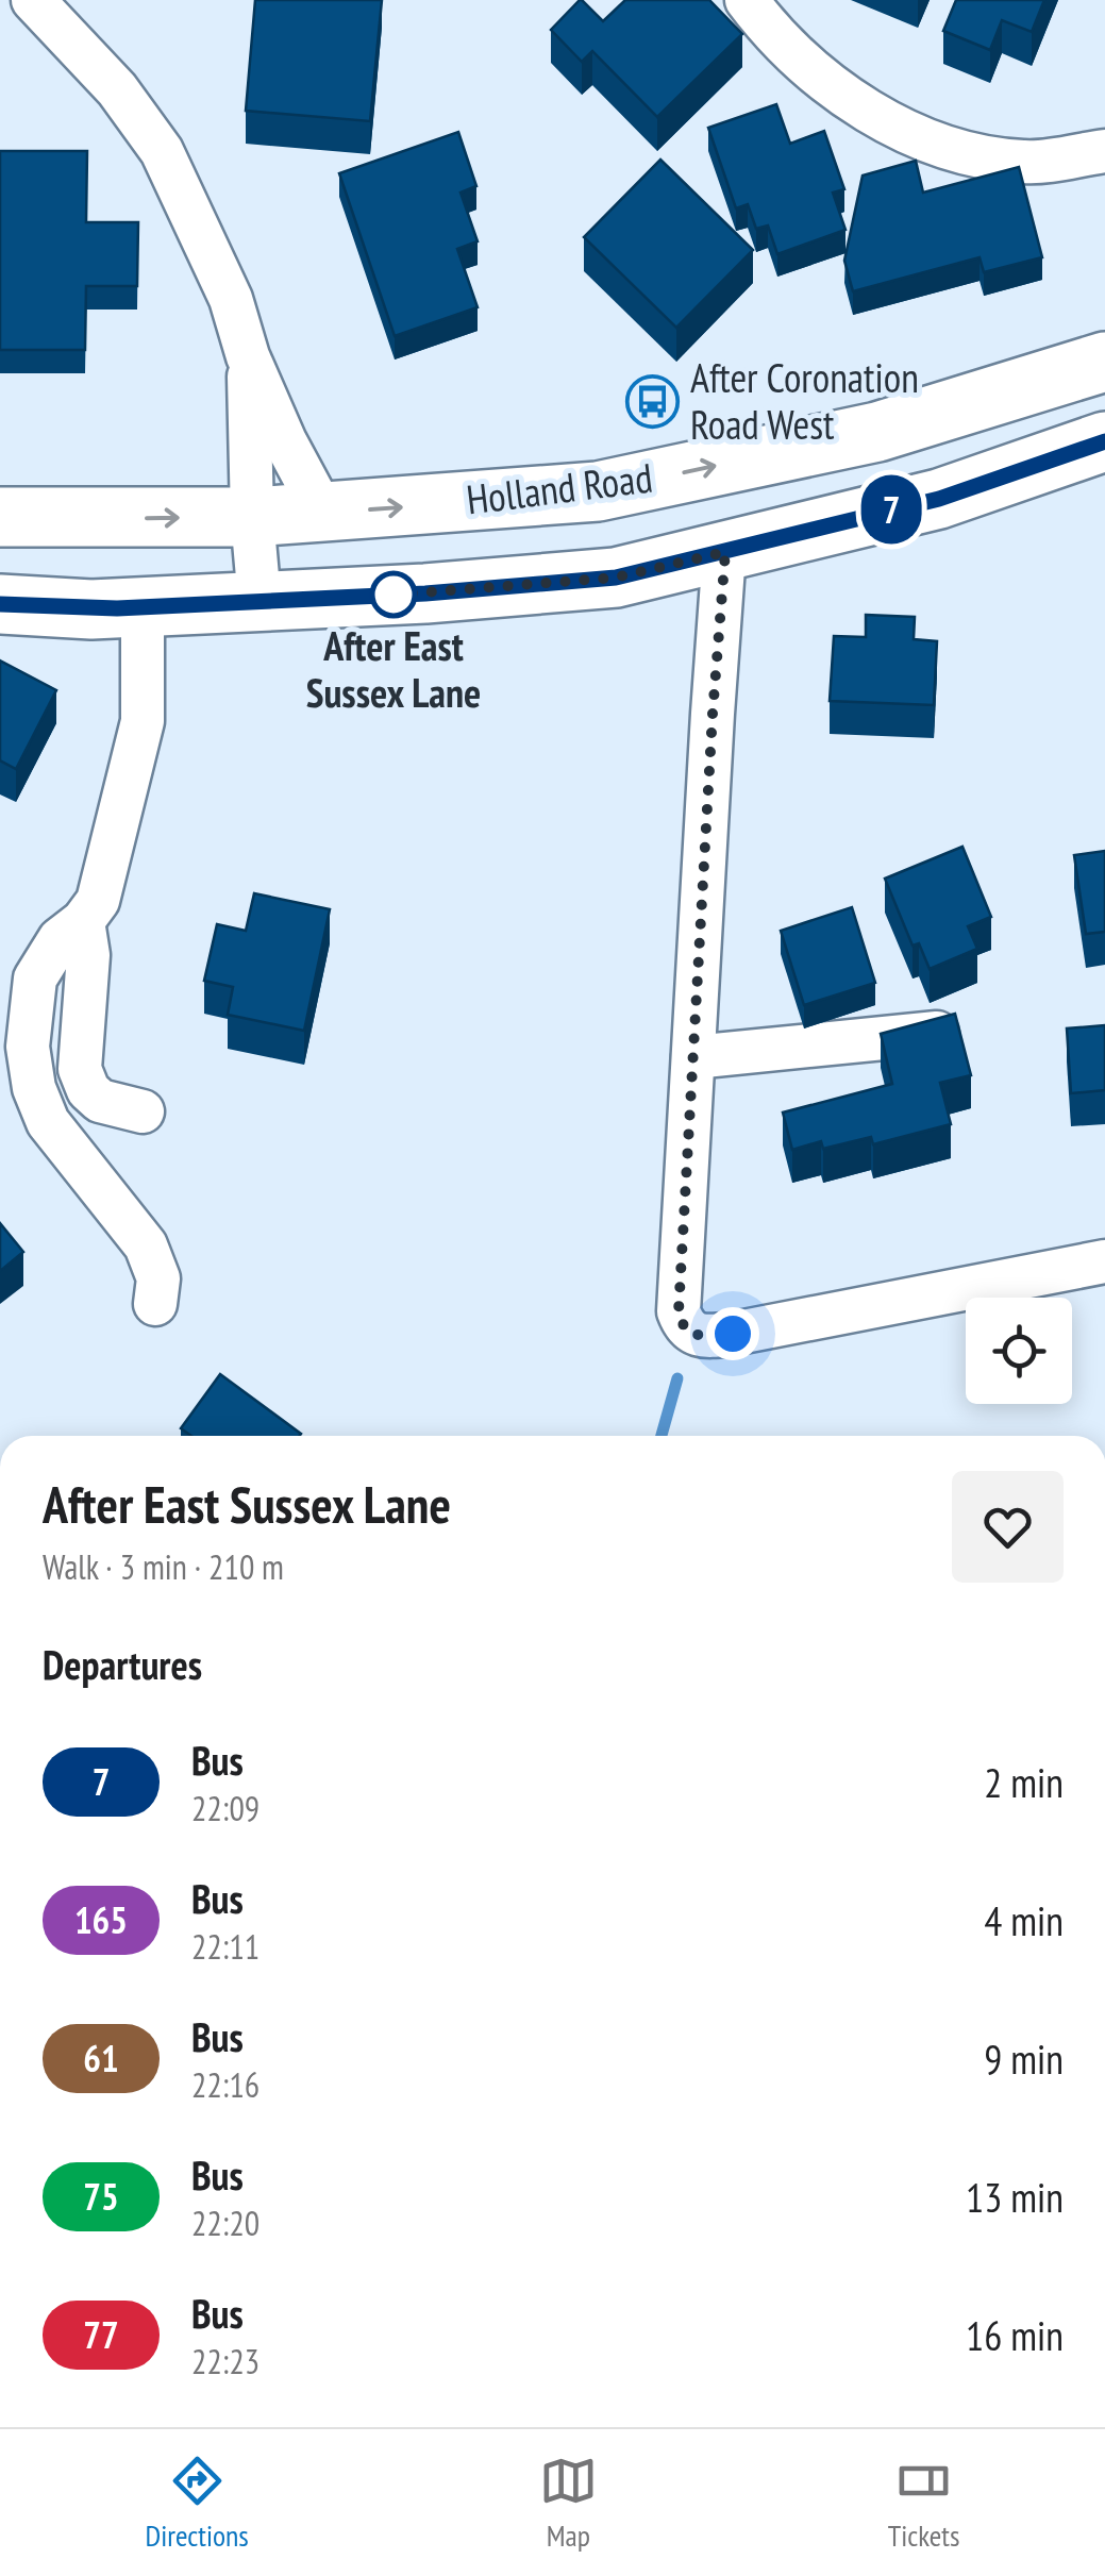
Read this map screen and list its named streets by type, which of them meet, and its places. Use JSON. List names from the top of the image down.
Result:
{
  "streets": {
    "main road": ["Holland Road"]
  },
  "places": {
    "bus stop": ["After Coronation Road West"],
    "other": ["After East Sussex Lane"]
  },
  "lines": ["bus line 7"],
  "page": {
    "on_map": "7",
    "heading": [
      ["After East Sussex Lane", "Walk · 3 min · 210 m"],
      "Departures"
    ],
    "list": [
      {
        "mark": "7",
        "name": "Bus",
        "note": "22:09",
        "value": "2 min"
      },
      {
        "mark": "165",
        "name": "Bus",
        "note": "22:11",
        "value": "4 min"
      },
      {
        "mark": "61",
        "name": "Bus",
        "note": "22:16",
        "value": "9 min"
      },
      {
        "mark": "75",
        "name": "Bus",
        "note": "22:20",
        "value": "13 min"
      },
      {
        "mark": "77",
        "name": "Bus",
        "note": "22:23",
        "value": "16 min"
      }
    ],
    "tabs": ["Directions", "Map", "Tickets"]
  }
}
